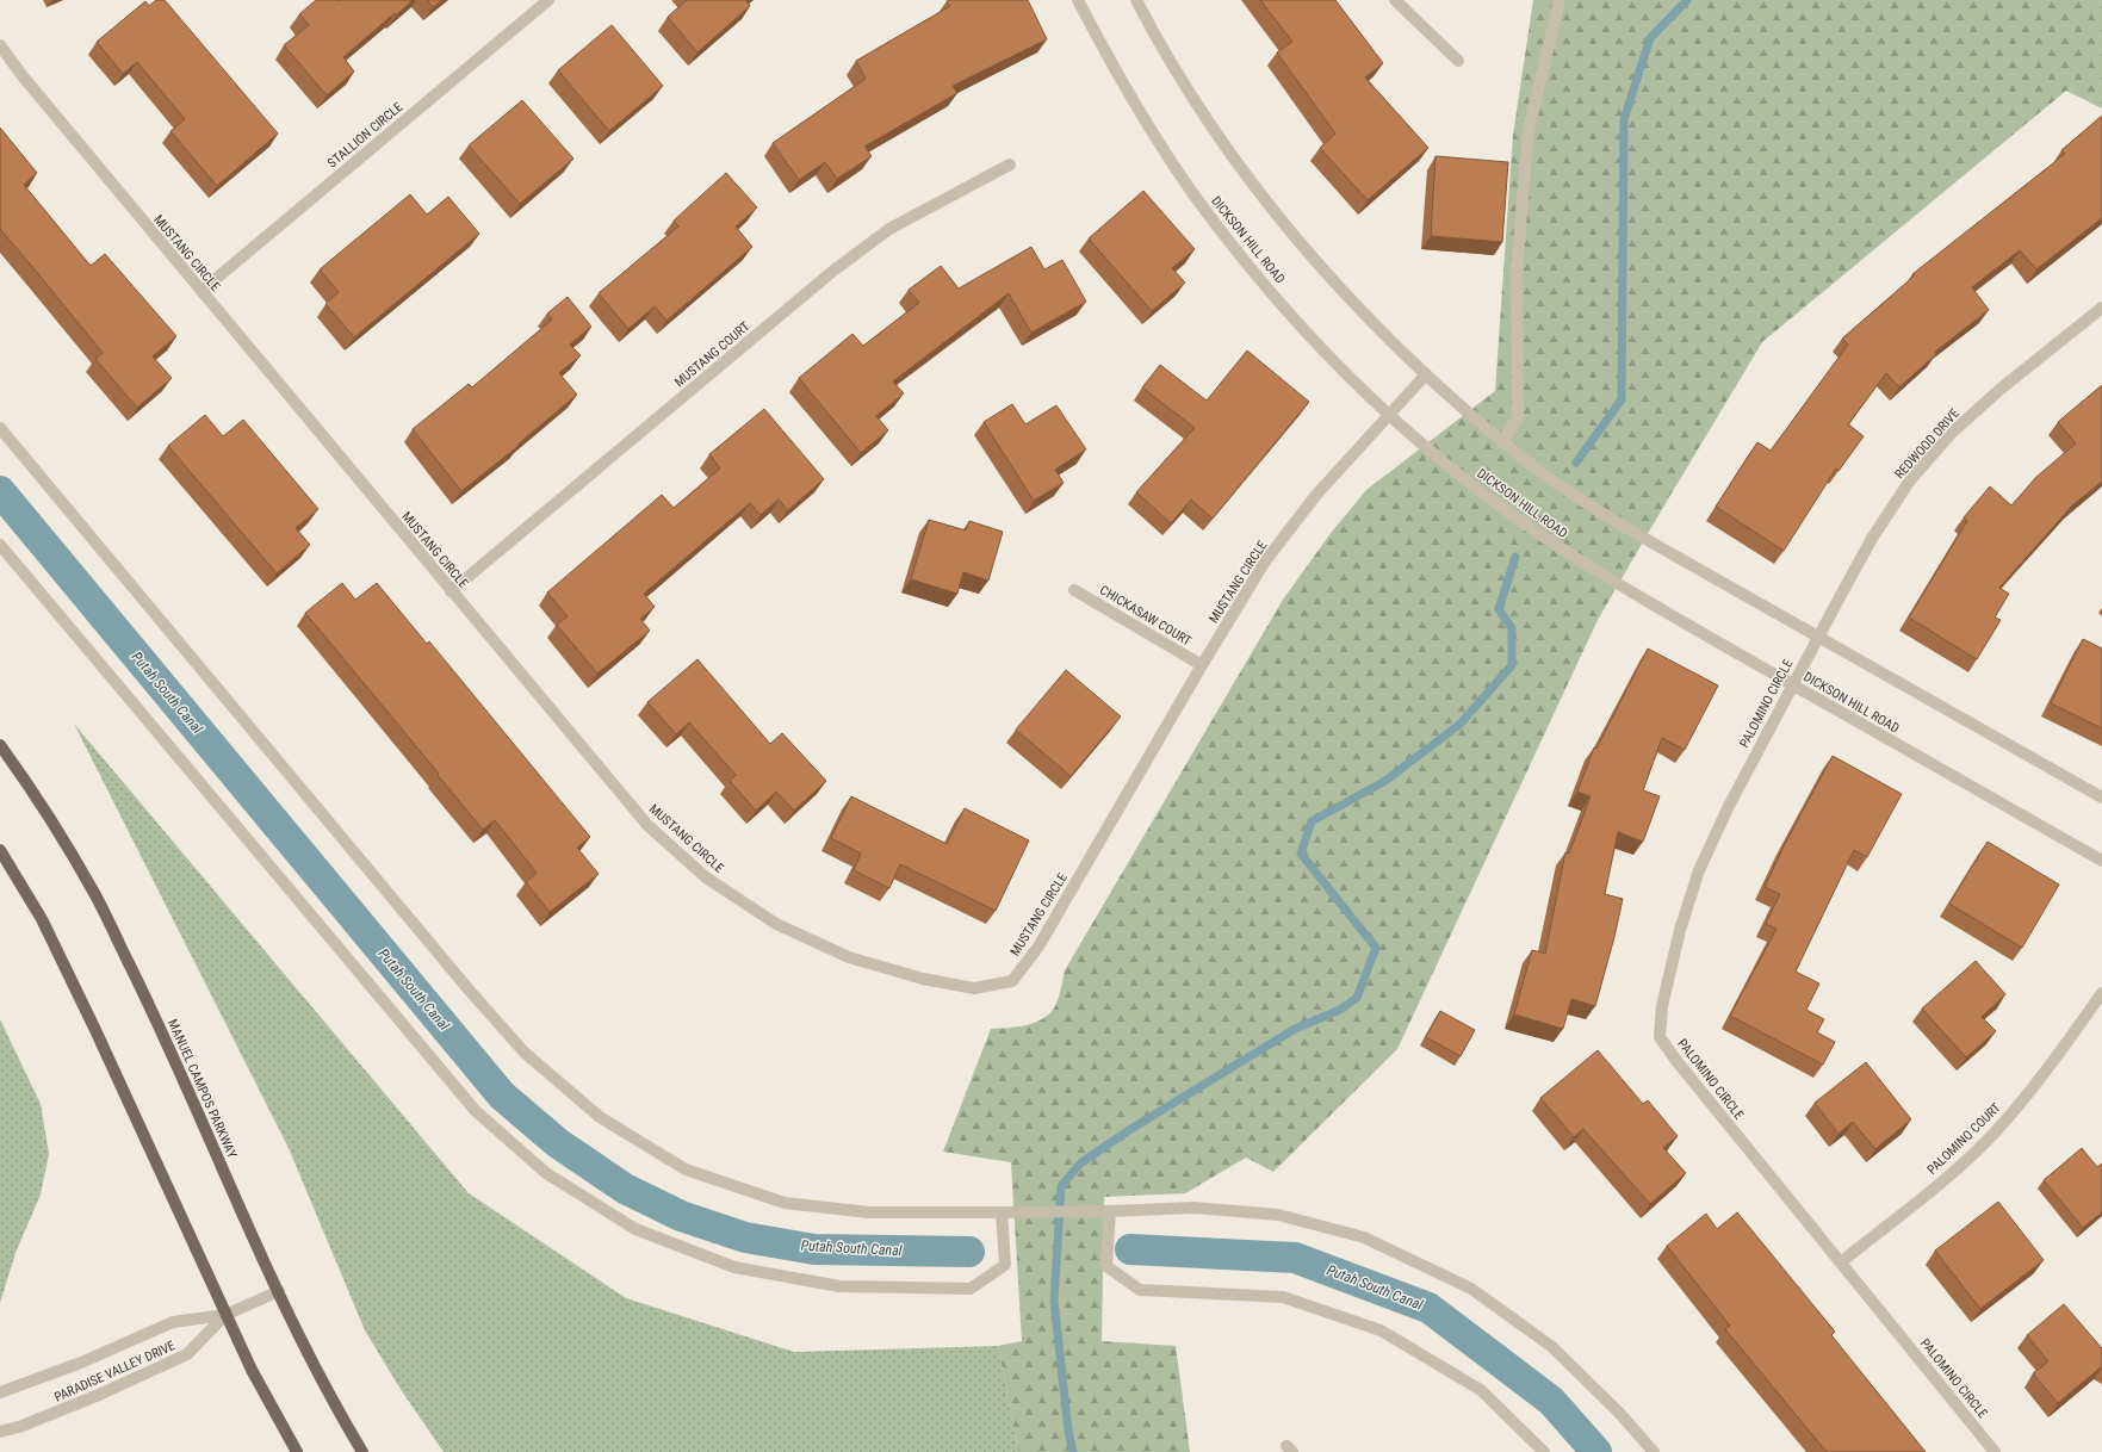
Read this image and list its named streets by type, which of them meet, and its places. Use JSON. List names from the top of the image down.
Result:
{
  "streets": {
    "main road": ["MANUEL CAMPOS PARKWAY"],
    "street": [
      "STALLION CIRCLE",
      "DICKSON HILL ROAD",
      "MUSTANG CIRCLE",
      "MUSTANG COURT",
      "REDWOOD DRIVE",
      "CHICKASAW COURT",
      "PALOMINO CIRCLE",
      "PALOMINO COURT",
      "PARADISE VALLEY DRIVE"
    ]
  },
  "crossings": [
    ["STALLION CIRCLE", "MUSTANG CIRCLE"],
    ["DICKSON HILL ROAD", "MUSTANG CIRCLE"],
    ["DICKSON HILL ROAD", "PALOMINO CIRCLE"],
    ["MUSTANG CIRCLE", "MUSTANG COURT"],
    ["MUSTANG CIRCLE", "CHICKASAW COURT"],
    ["REDWOOD DRIVE", "PALOMINO CIRCLE"],
    ["PALOMINO CIRCLE", "PALOMINO COURT"],
    ["MANUEL CAMPOS PARKWAY", "PARADISE VALLEY DRIVE"]
  ],
  "water": ["Putah South Canal"]
}
